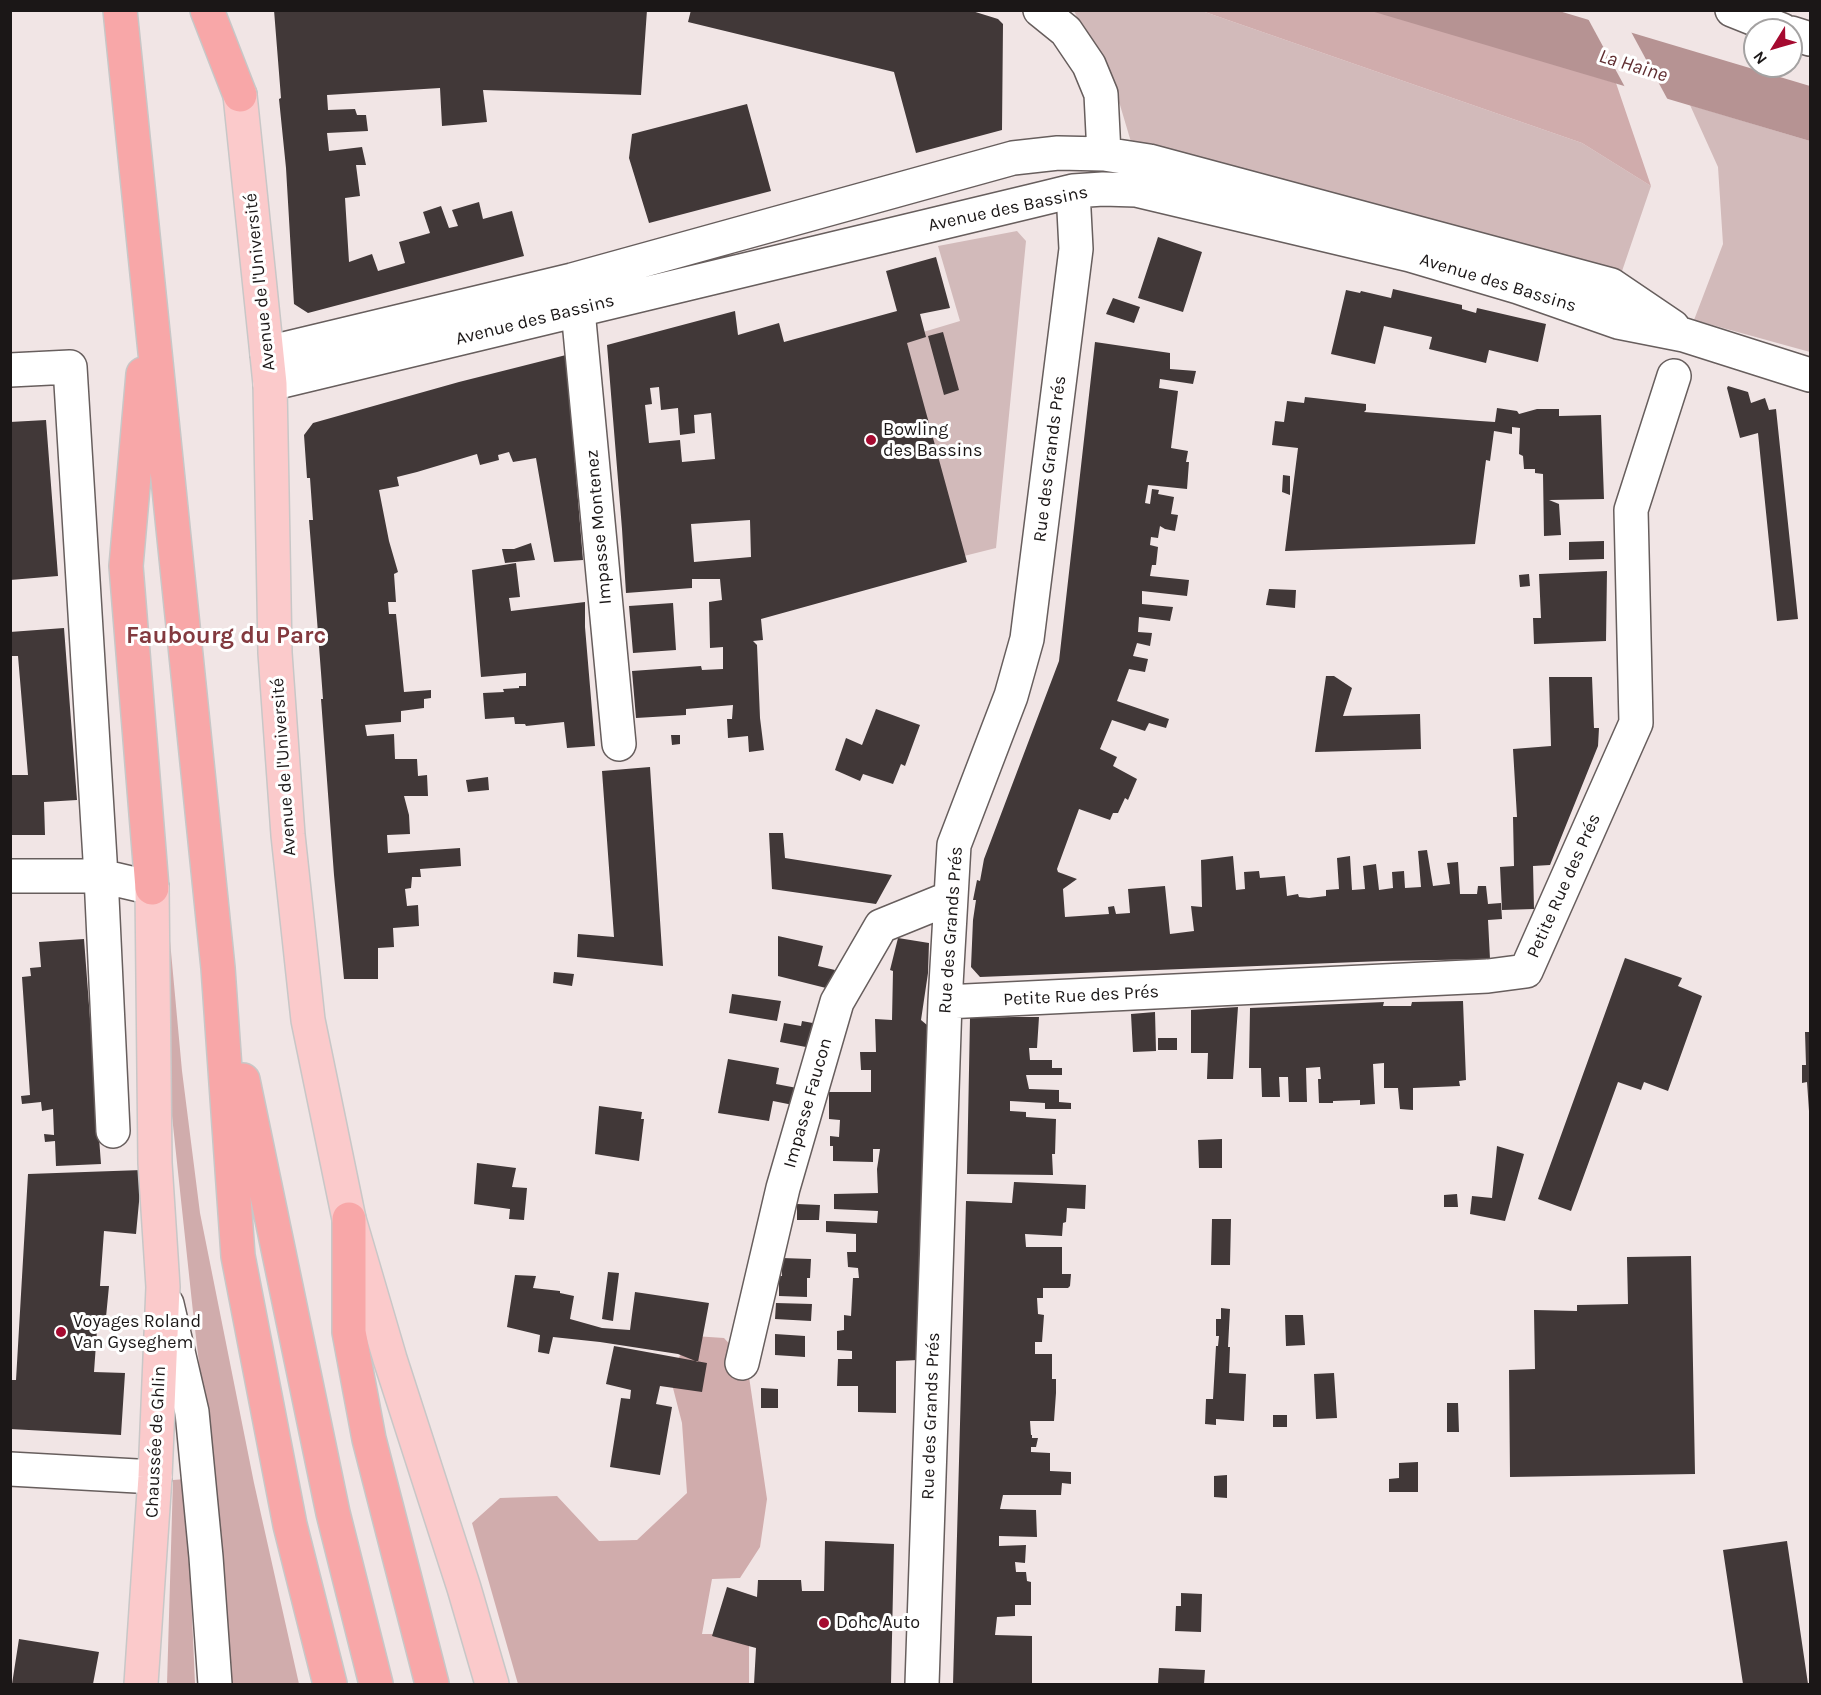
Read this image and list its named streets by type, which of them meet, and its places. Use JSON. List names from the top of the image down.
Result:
{
  "streets": {
    "main road": ["Avenue de l'Université", "Chaussée de Ghlin"],
    "street": [
      "Avenue des Bassins",
      "Rue des Grands Prés",
      "Impasse Montenez",
      "Petite Rue des Prés",
      "Impasse Faucon"
    ]
  },
  "crossings": [
    ["Avenue des Bassins", "Avenue de l'Université"],
    ["Avenue des Bassins", "Rue des Grands Prés"],
    ["Avenue des Bassins", "Impasse Montenez"],
    ["Rue des Grands Prés", "Petite Rue des Prés"],
    ["Rue des Grands Prés", "Impasse Faucon"]
  ],
  "districts": ["Faubourg du Parc"],
  "water": ["La Haine"],
  "places": ["Bowling des Bassins", "Voyages Roland Van Gyseghem", "Dohc Auto"],
  "north": "bottom left"
}
